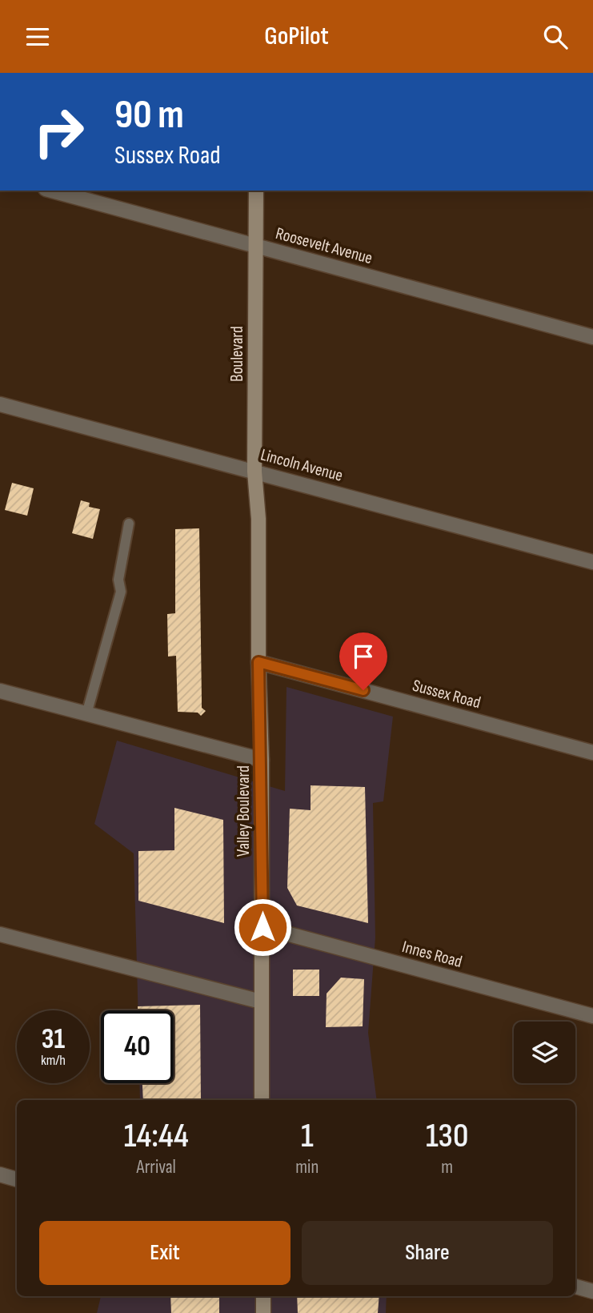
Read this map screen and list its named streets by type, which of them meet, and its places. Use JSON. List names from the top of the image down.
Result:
{
  "streets": {
    "street": [
      "Roosevelt Avenue",
      "Boulevard",
      "Lincoln Avenue",
      "Sussex Road",
      "Valley Boulevard",
      "Innes Road"
    ]
  },
  "crossings": [
    ["Roosevelt Avenue", "Boulevard"],
    ["Boulevard", "Lincoln Avenue"],
    ["Boulevard", "Valley Boulevard"],
    ["Sussex Road", "Valley Boulevard"],
    ["Valley Boulevard", "Innes Road"]
  ],
  "page": {
    "header": "GoPilot",
    "turn": ["90 m", "Sussex Road"],
    "speed": "31 km/h",
    "limit": "40",
    "eta": [
      "14:44",
      "Arrival",
      "1",
      "min",
      "130",
      "m"
    ],
    "buttons": ["Exit", "Share"]
  }
}
